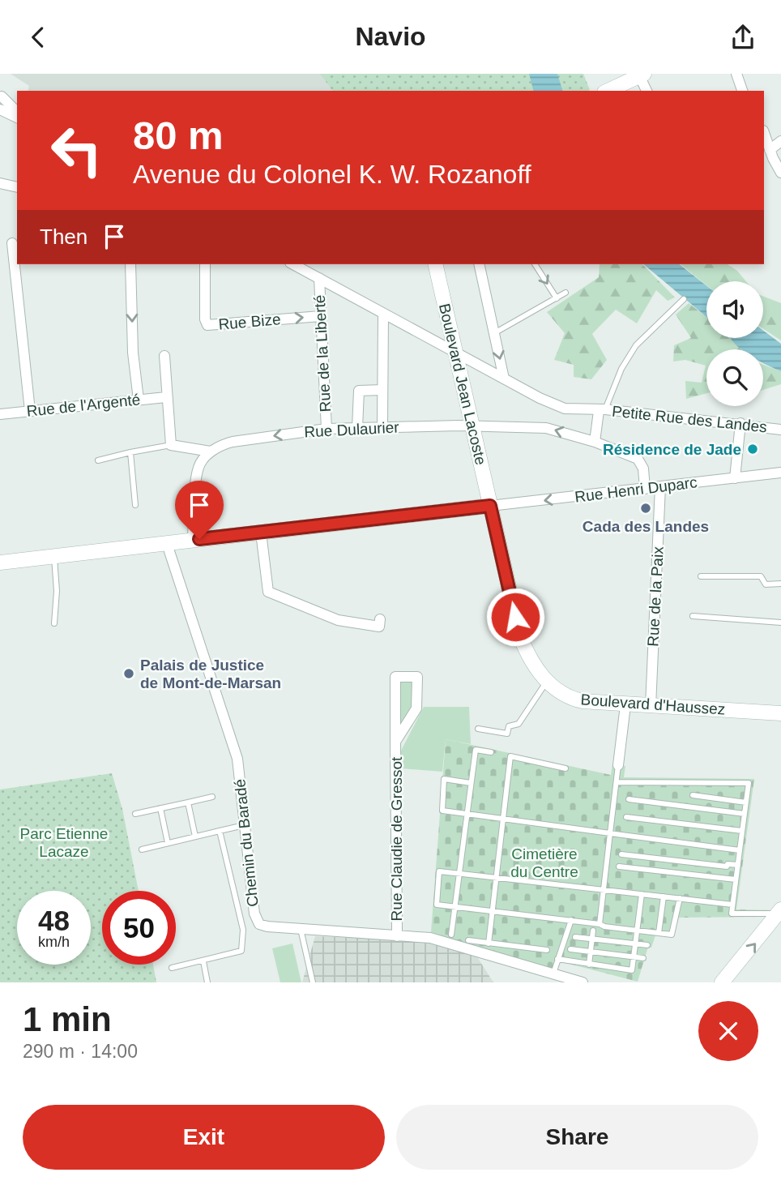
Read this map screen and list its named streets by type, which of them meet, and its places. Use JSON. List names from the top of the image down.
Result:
{
  "streets": {
    "main road": ["Boulevard Jean Lacoste", "Boulevard d'Haussez"],
    "street": [
      "Rue Bize",
      "Rue de la Liberté",
      "Rue de l'Argenté",
      "Petite Rue des Landes",
      "Rue Dulaurier",
      "Rue Henri Duparc",
      "Rue de la Paix",
      "Rue Claudie de Gressot",
      "Chemin du Baradé"
    ]
  },
  "crossings": [
    ["Rue Bize", "Rue de la Liberté"],
    ["Rue de la Liberté", "Petite Rue des Landes"],
    ["Rue de la Liberté", "Rue Dulaurier"],
    ["Boulevard Jean Lacoste", "Petite Rue des Landes"],
    ["Boulevard Jean Lacoste", "Rue Dulaurier"],
    ["Boulevard Jean Lacoste", "Rue Henri Duparc"],
    ["Boulevard Jean Lacoste", "Boulevard d'Haussez"],
    ["Rue Dulaurier", "Rue Henri Duparc"],
    ["Rue Henri Duparc", "Rue de la Paix"],
    ["Rue Henri Duparc", "Boulevard d'Haussez"],
    ["Rue de la Paix", "Boulevard d'Haussez"],
    ["Rue Claudie de Gressot", "Chemin du Baradé"]
  ],
  "one_way": ["Rue Dulaurier", "Rue Henri Duparc"],
  "parks": ["Parc Etienne Lacaze", "Cimetière du Centre"],
  "places": ["Résidence de Jade", "Cada des Landes", "Palais de Justice de Mont-de-Marsan"],
  "page": {
    "header": "Navio",
    "turn": ["80 m", "Avenue du Colonel K. W. Rozanoff"],
    "then": "Then",
    "speed": "48 km/h",
    "limit": "50",
    "heading": ["1 min", "290 m · 14:00"],
    "buttons": ["Exit", "Share"]
  }
}
